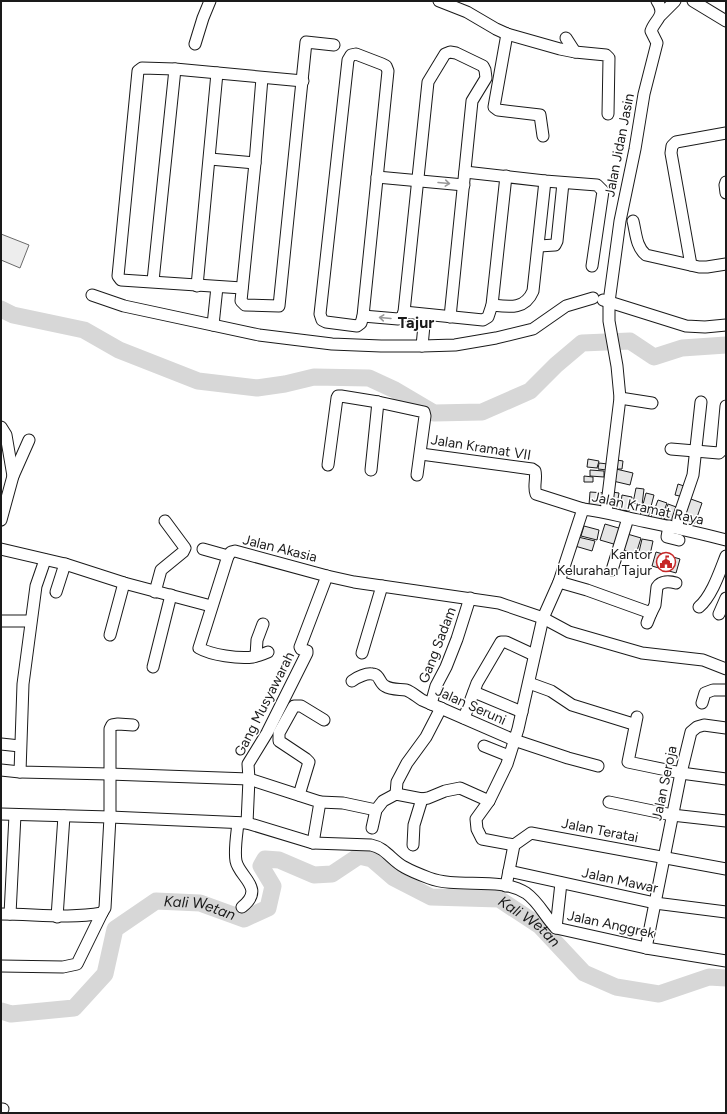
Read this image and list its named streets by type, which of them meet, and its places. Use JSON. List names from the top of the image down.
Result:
{
  "streets": {
    "street": [
      "Jalan Jidan Jasin",
      "Jalan Kramat VII",
      "Jalan Kramat Raya",
      "Jalan Akasia",
      "Gang Sadam",
      "Gang Musyawarah",
      "Jalan Seruni",
      "Jalan Seroja",
      "Jalan Teratai",
      "Jalan Mawar",
      "Jalan Anggrek"
    ]
  },
  "crossings": [
    ["Jalan Kramat VII", "Jalan Kramat Raya"],
    ["Jalan Kramat Raya", "Jalan Akasia"],
    ["Jalan Kramat Raya", "Jalan Seruni"],
    ["Jalan Kramat Raya", "Jalan Teratai"],
    ["Jalan Akasia", "Gang Sadam"],
    ["Jalan Akasia", "Gang Musyawarah"],
    ["Gang Sadam", "Jalan Seruni"],
    ["Jalan Seroja", "Jalan Teratai"],
    ["Jalan Seroja", "Jalan Mawar"],
    ["Jalan Seroja", "Jalan Anggrek"]
  ],
  "districts": ["Tajur"],
  "water": ["Kali Wetan"],
  "places": {
    "public building": ["Kantor Kelurahan Tajur"]
  }
}
